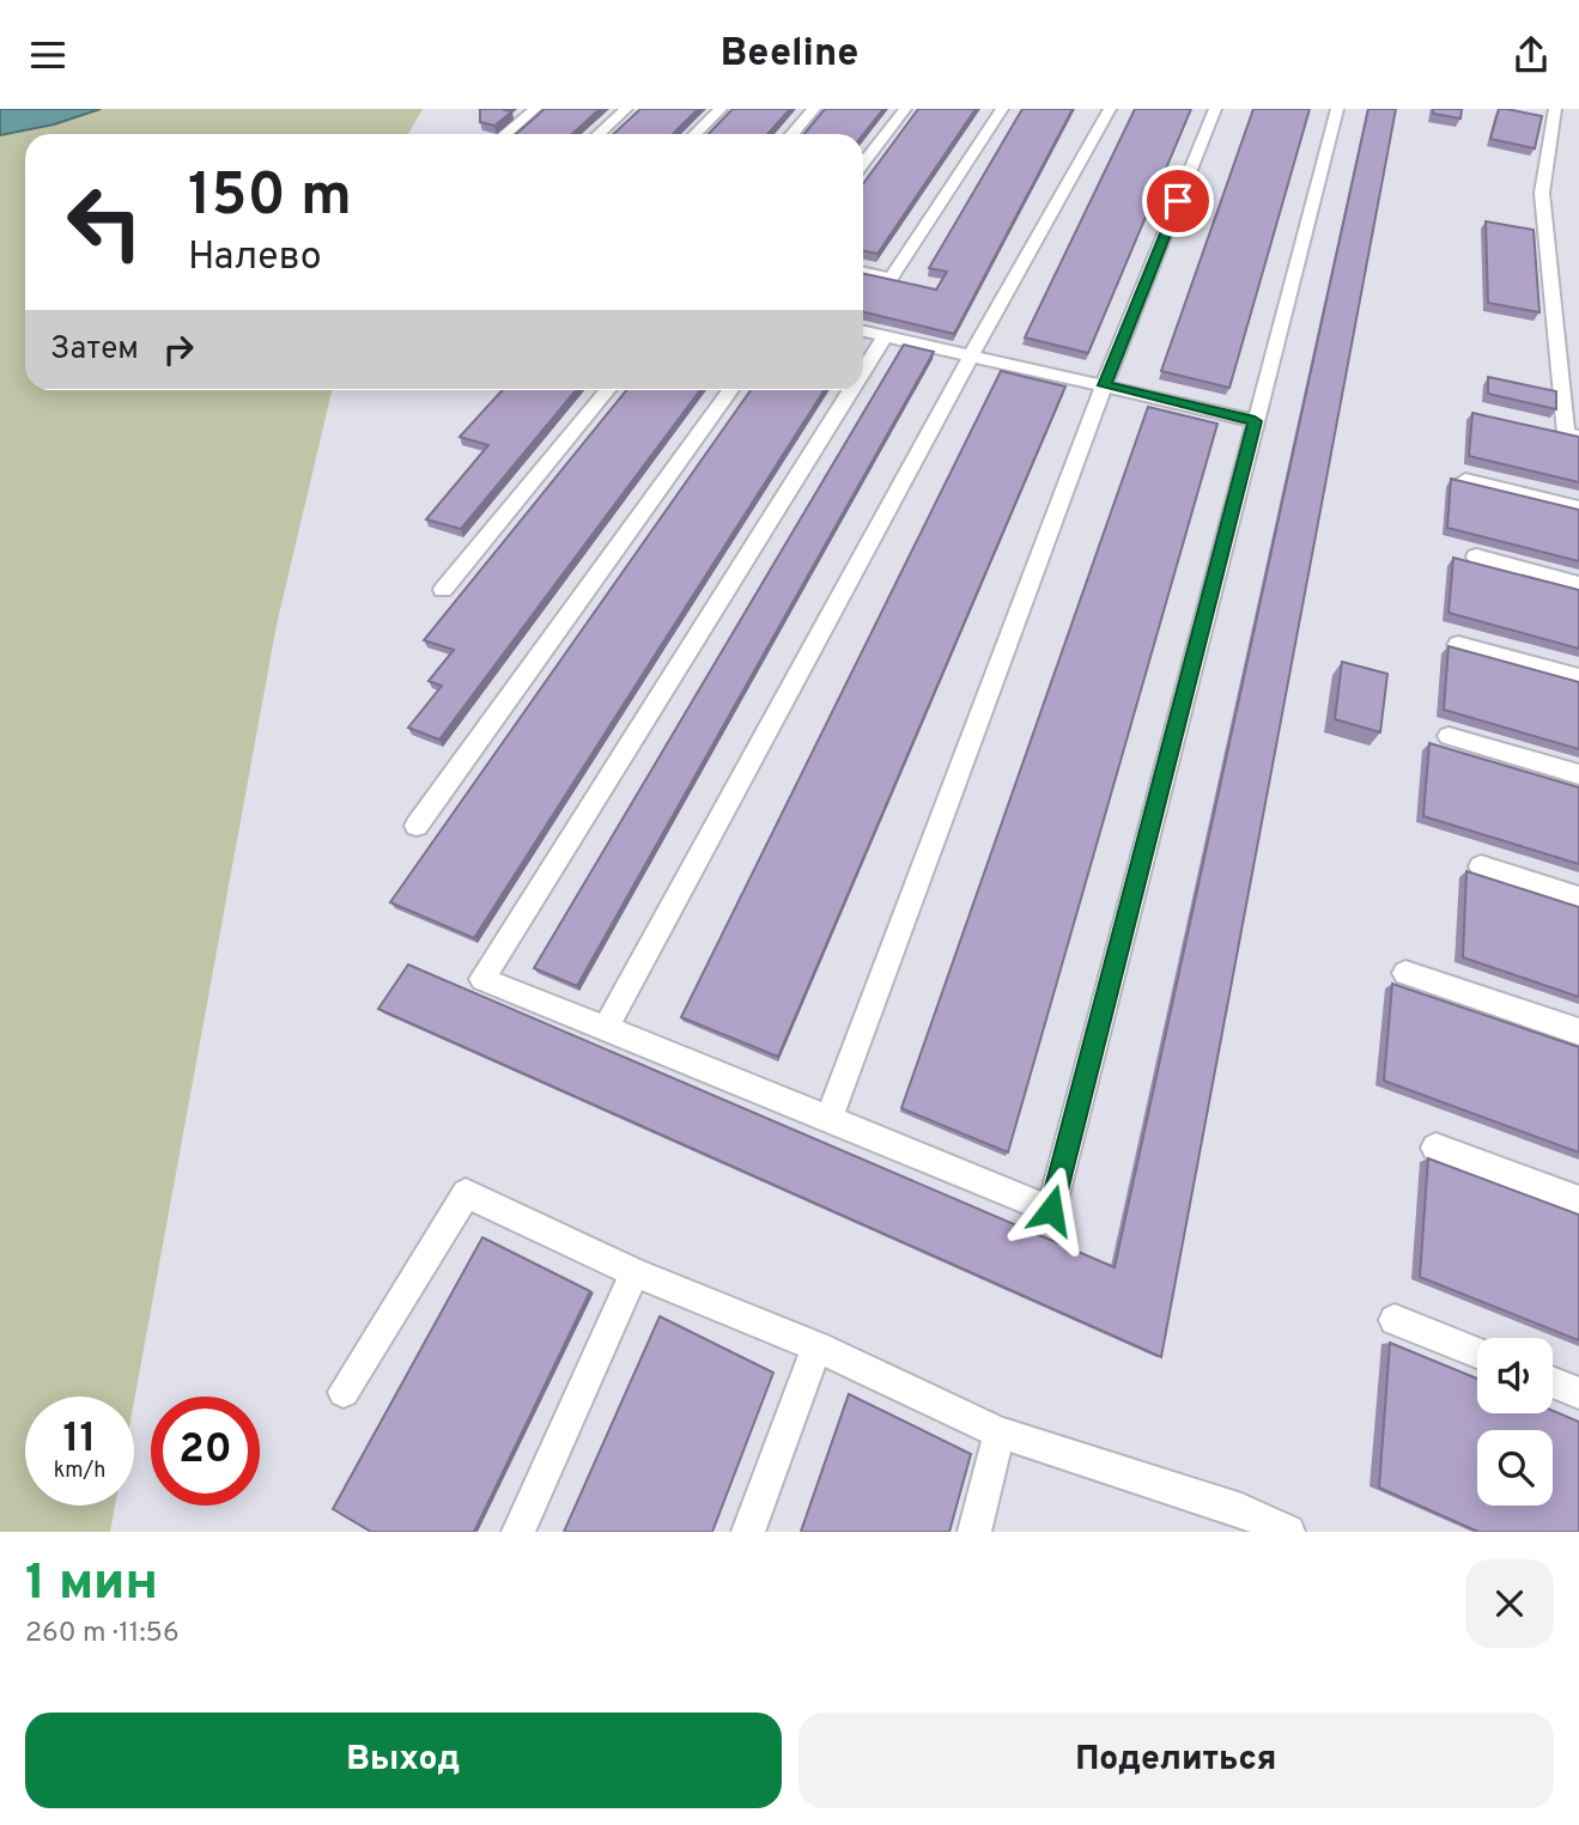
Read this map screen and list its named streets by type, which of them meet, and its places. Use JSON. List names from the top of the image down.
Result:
{
  "page": {
    "header": "Beeline",
    "turn": ["150 m", "Налево"],
    "then": "Затем",
    "speed": "11 km/h",
    "limit": "20",
    "heading": ["1 мин", "260 m · 11:56"],
    "buttons": ["Выход", "Поделиться"]
  }
}
